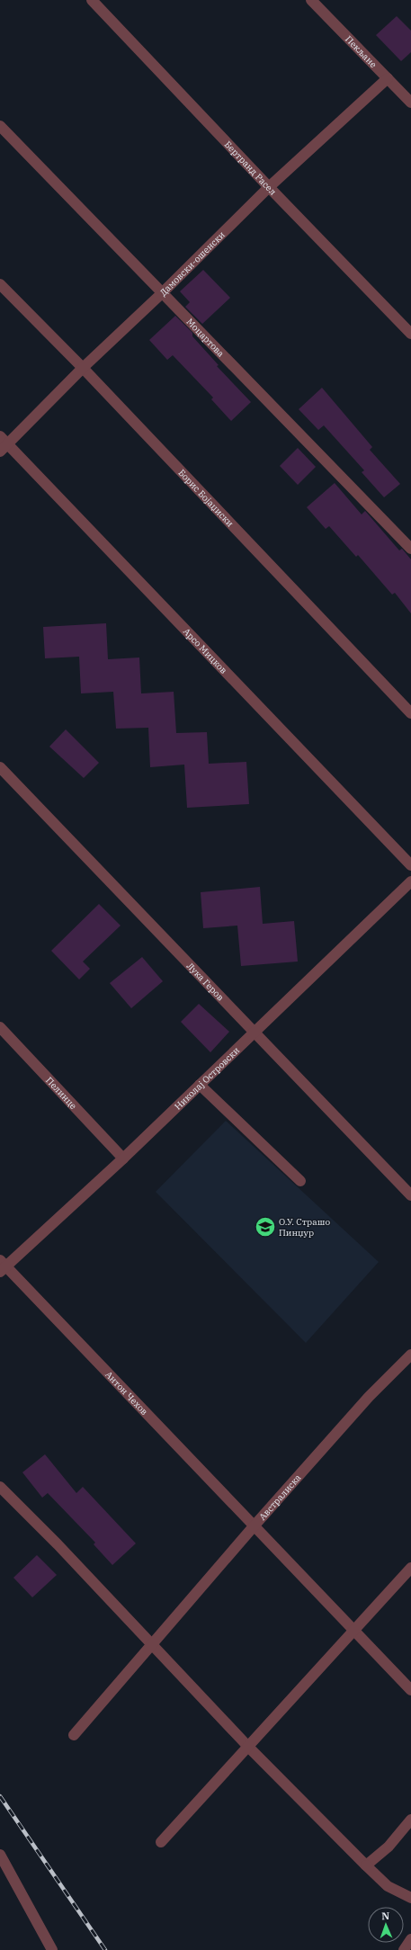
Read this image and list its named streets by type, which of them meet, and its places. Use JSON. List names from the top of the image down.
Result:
{
  "streets": {
    "street": [
      "Пекљане",
      "Бертранд Расел",
      "Дамовски-ошенски",
      "Моцартова",
      "Борис Бојаџиски",
      "Арсо Мицков",
      "Лука Геров",
      "Николај Островски",
      "Пелинце",
      "Антон Чехов",
      "Австралиска"
    ]
  },
  "crossings": [
    ["Пекљане", "Дамовски-ошенски"],
    ["Бертранд Расел", "Дамовски-ошенски"],
    ["Дамовски-ошенски", "Моцартова"],
    ["Дамовски-ошенски", "Борис Бојаџиски"],
    ["Дамовски-ошенски", "Арсо Мицков"],
    ["Лука Геров", "Николај Островски"],
    ["Николај Островски", "Пелинце"],
    ["Николај Островски", "Антон Чехов"],
    ["Антон Чехов", "Австралиска"]
  ],
  "places": {
    "school or university": ["О.У. Страшо Пинџур"]
  },
  "north": "top"
}
